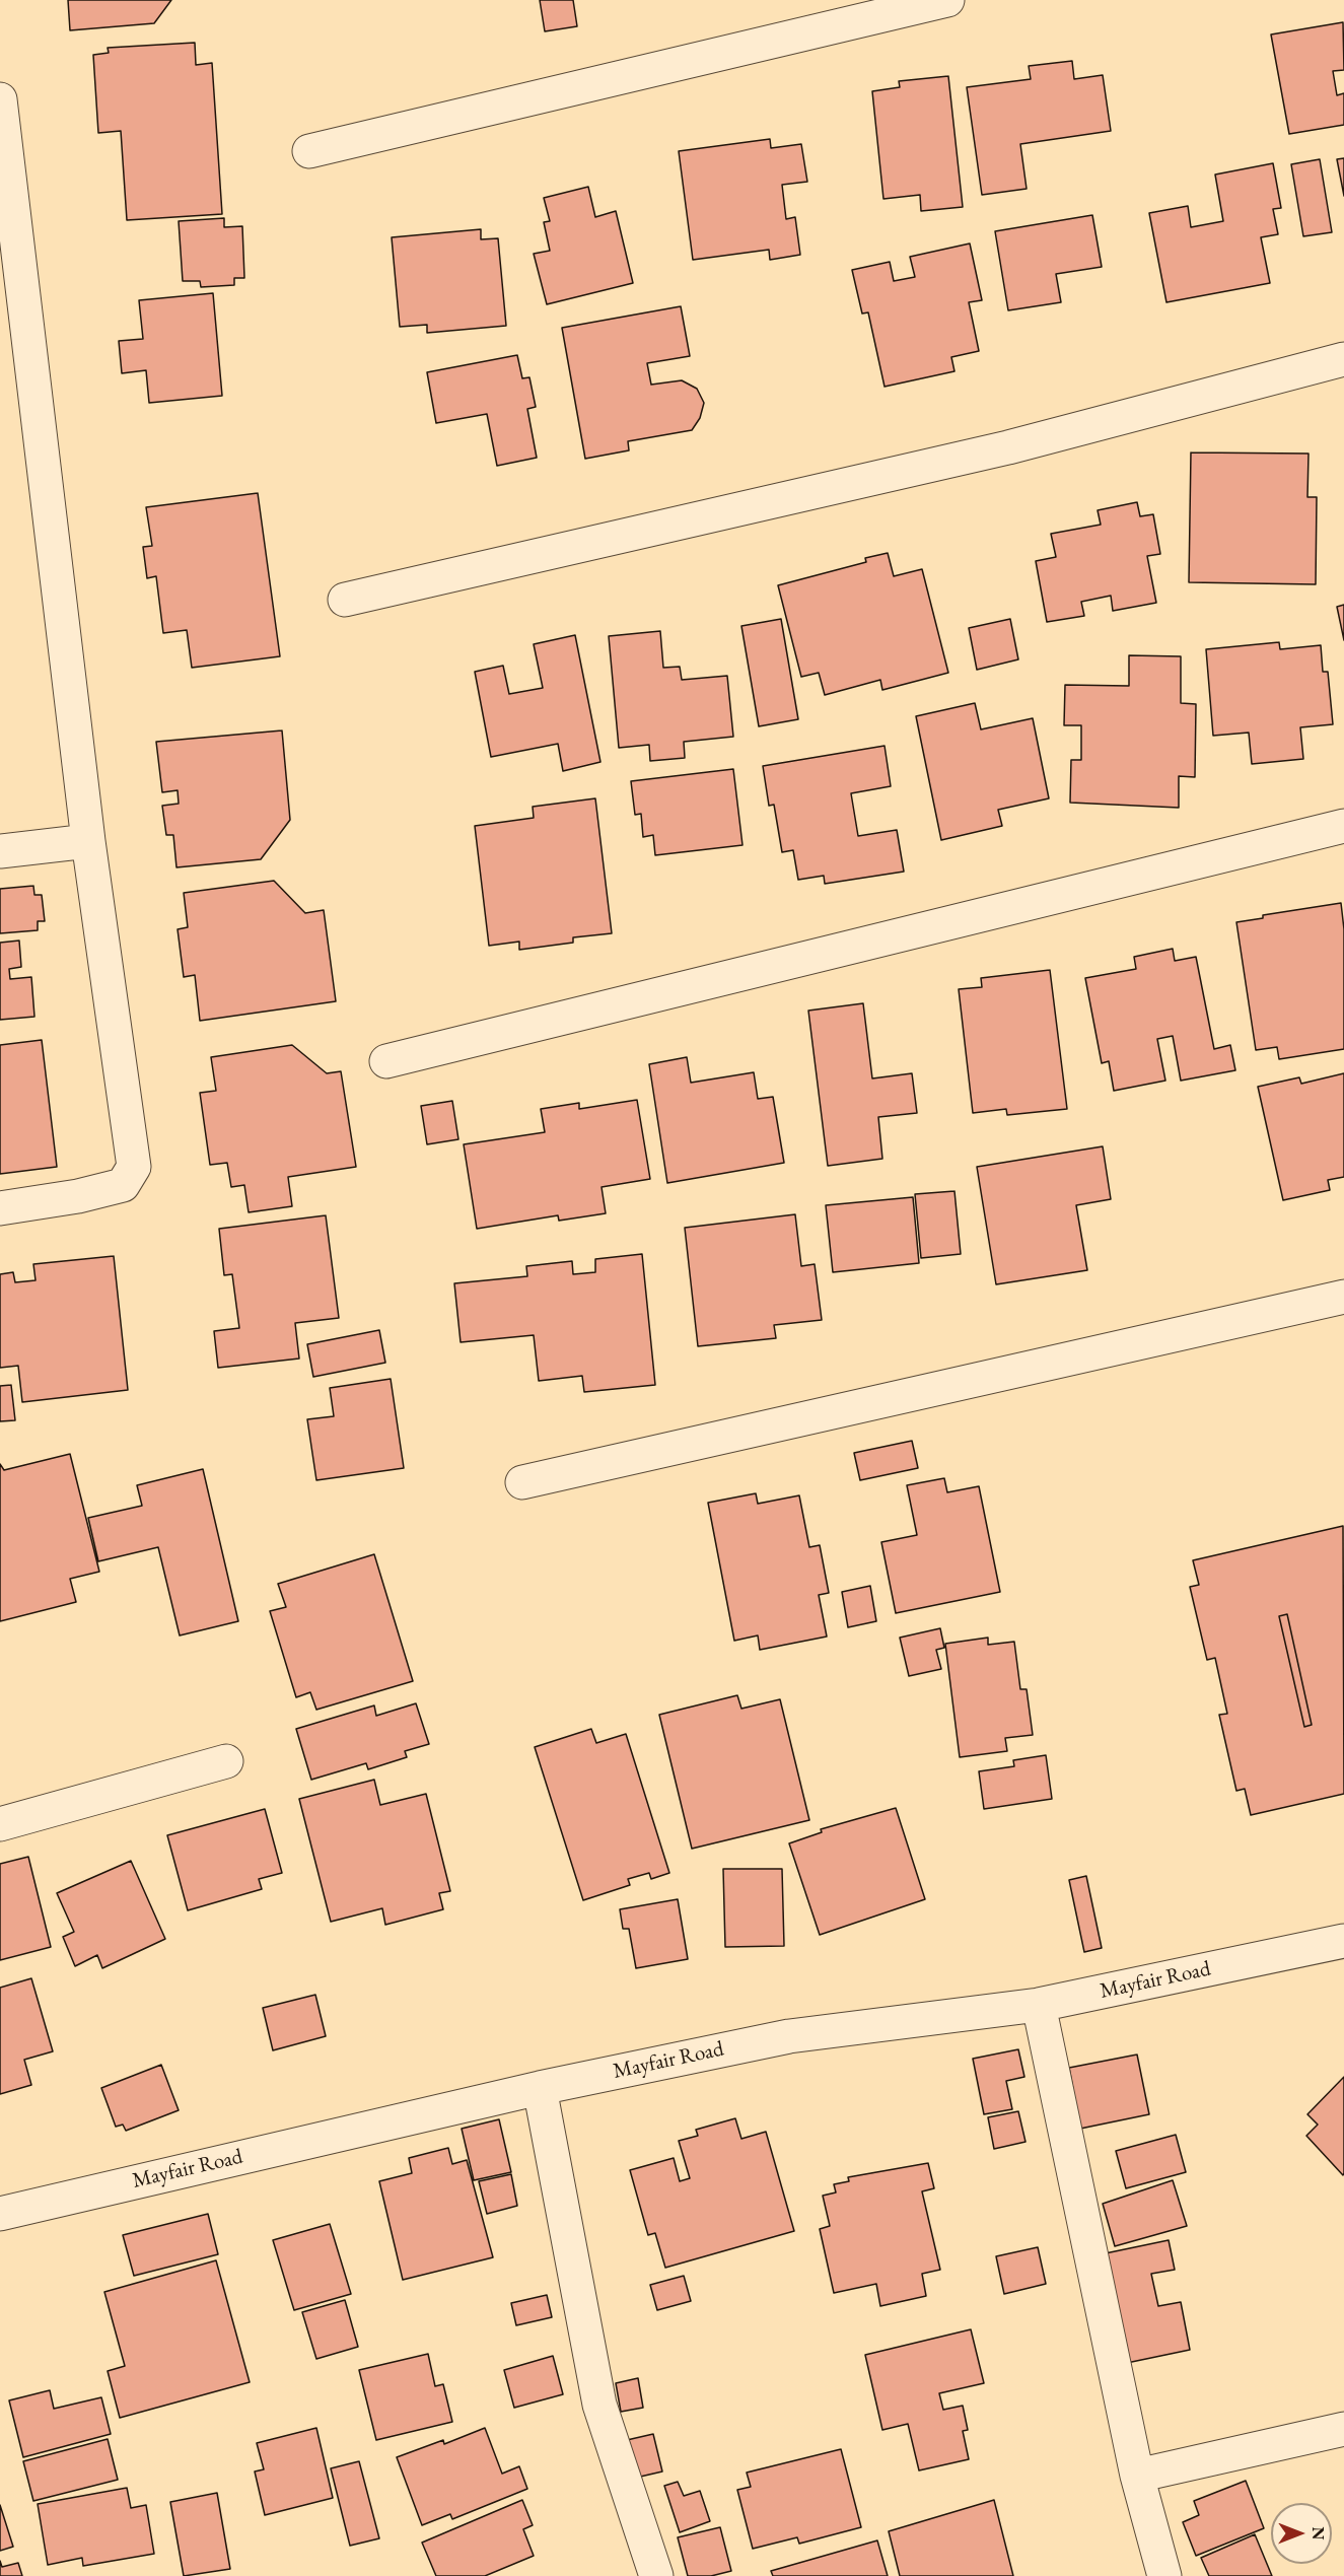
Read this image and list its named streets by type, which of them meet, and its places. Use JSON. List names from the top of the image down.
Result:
{
  "streets": {
    "street": ["Mayfair Road"]
  },
  "north": "right"
}
